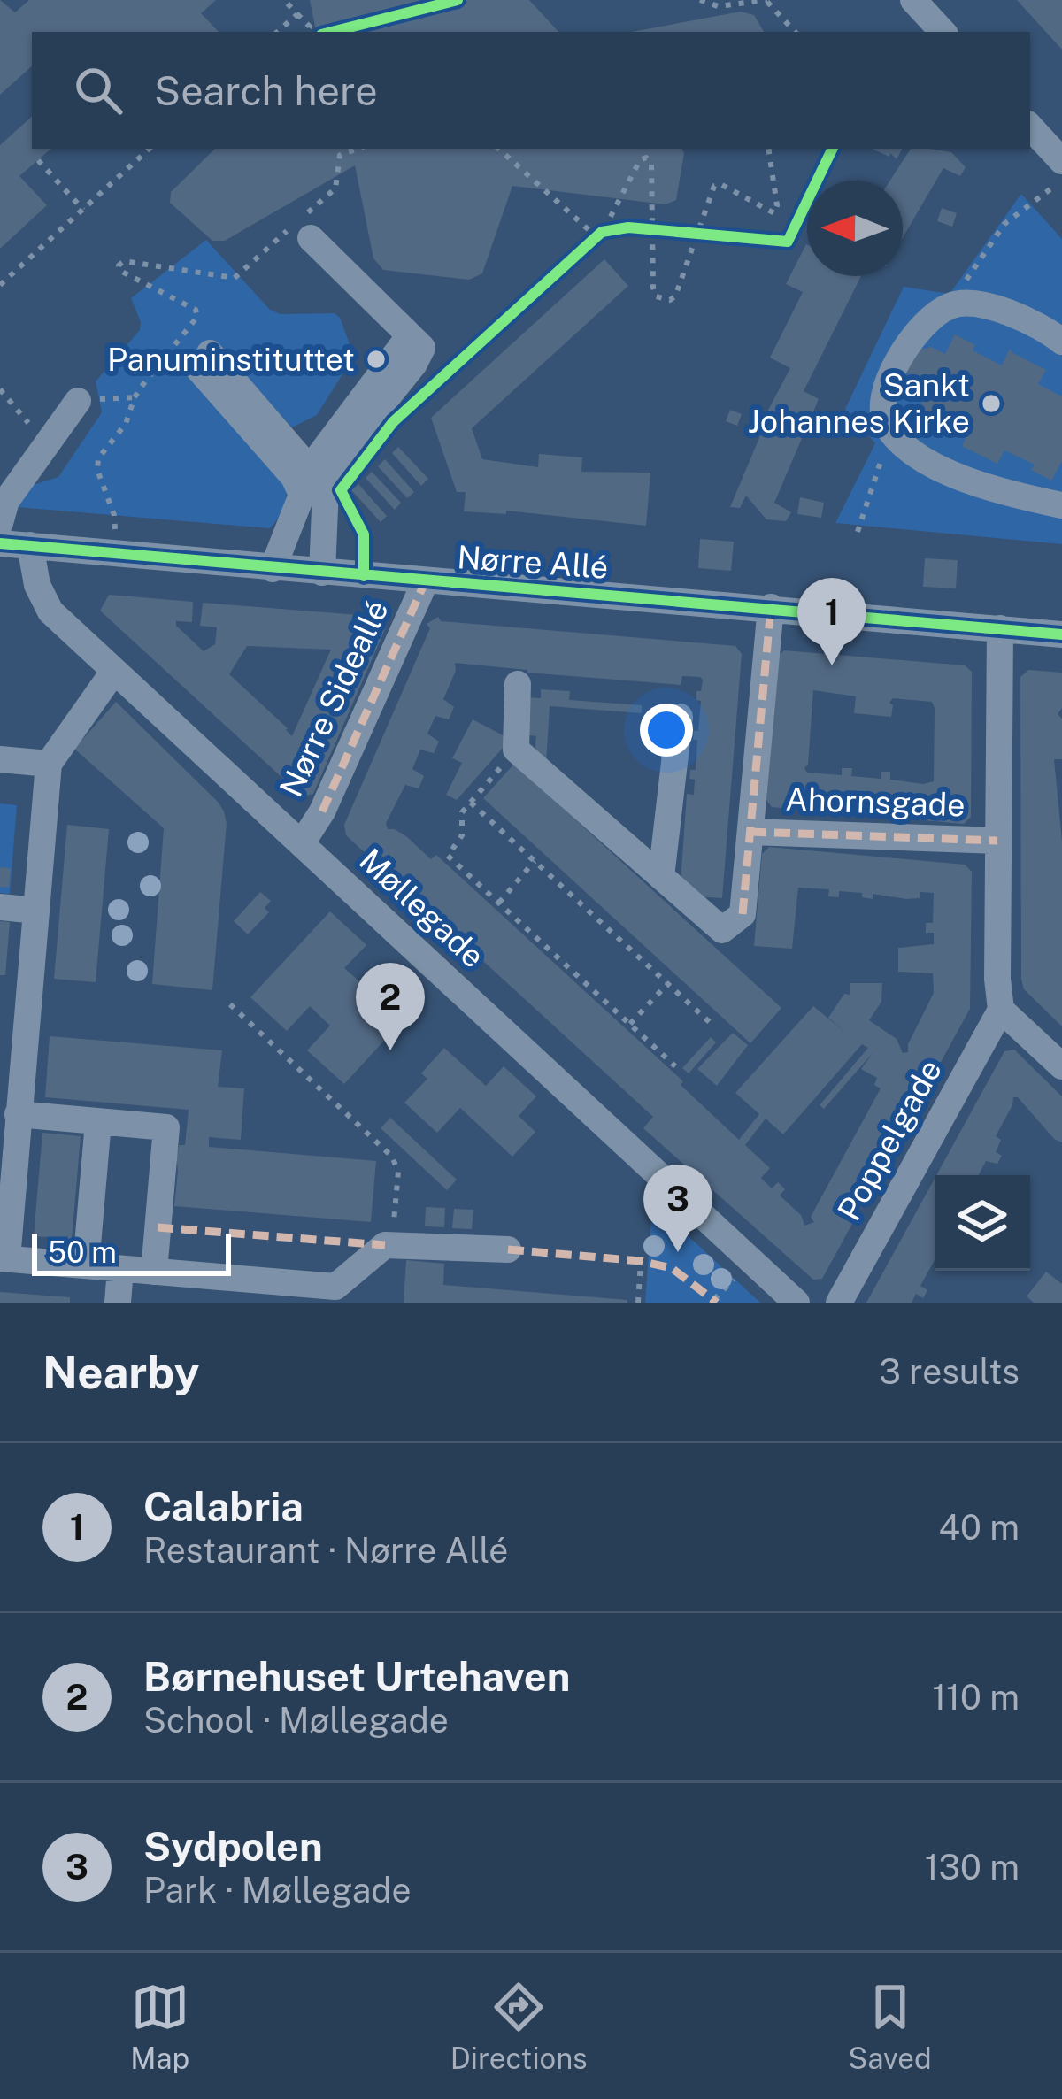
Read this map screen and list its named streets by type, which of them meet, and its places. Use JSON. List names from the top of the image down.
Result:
{
  "streets": {
    "street": [
      "Nørre Allé",
      "Nørre Sideallé",
      "Ahornsgade",
      "Møllegade",
      "Poppelgade"
    ]
  },
  "crossings": [
    ["Nørre Allé", "Nørre Sideallé"],
    ["Nørre Allé", "Ahornsgade"],
    ["Nørre Allé", "Møllegade"],
    ["Nørre Sideallé", "Møllegade"],
    ["Ahornsgade", "Poppelgade"]
  ],
  "places": ["Panuminstituttet", "Sankt Johannes Kirke"],
  "scale_bar": "50 m",
  "north": "left",
  "page": {
    "search": "Search here",
    "pins": ["1", "2", "3"],
    "scale": "50 m",
    "heading": ["Nearby", "3 results"],
    "list": [
      {
        "mark": "1",
        "name": "Calabria",
        "note": "Restaurant · Nørre Allé",
        "value": "40 m"
      },
      {
        "mark": "2",
        "name": "Børnehuset Urtehaven",
        "note": "School · Møllegade",
        "value": "110 m"
      },
      {
        "mark": "3",
        "name": "Sydpolen",
        "note": "Park · Møllegade",
        "value": "130 m"
      }
    ],
    "nav": ["Map", "Directions", "Saved"]
  }
}
